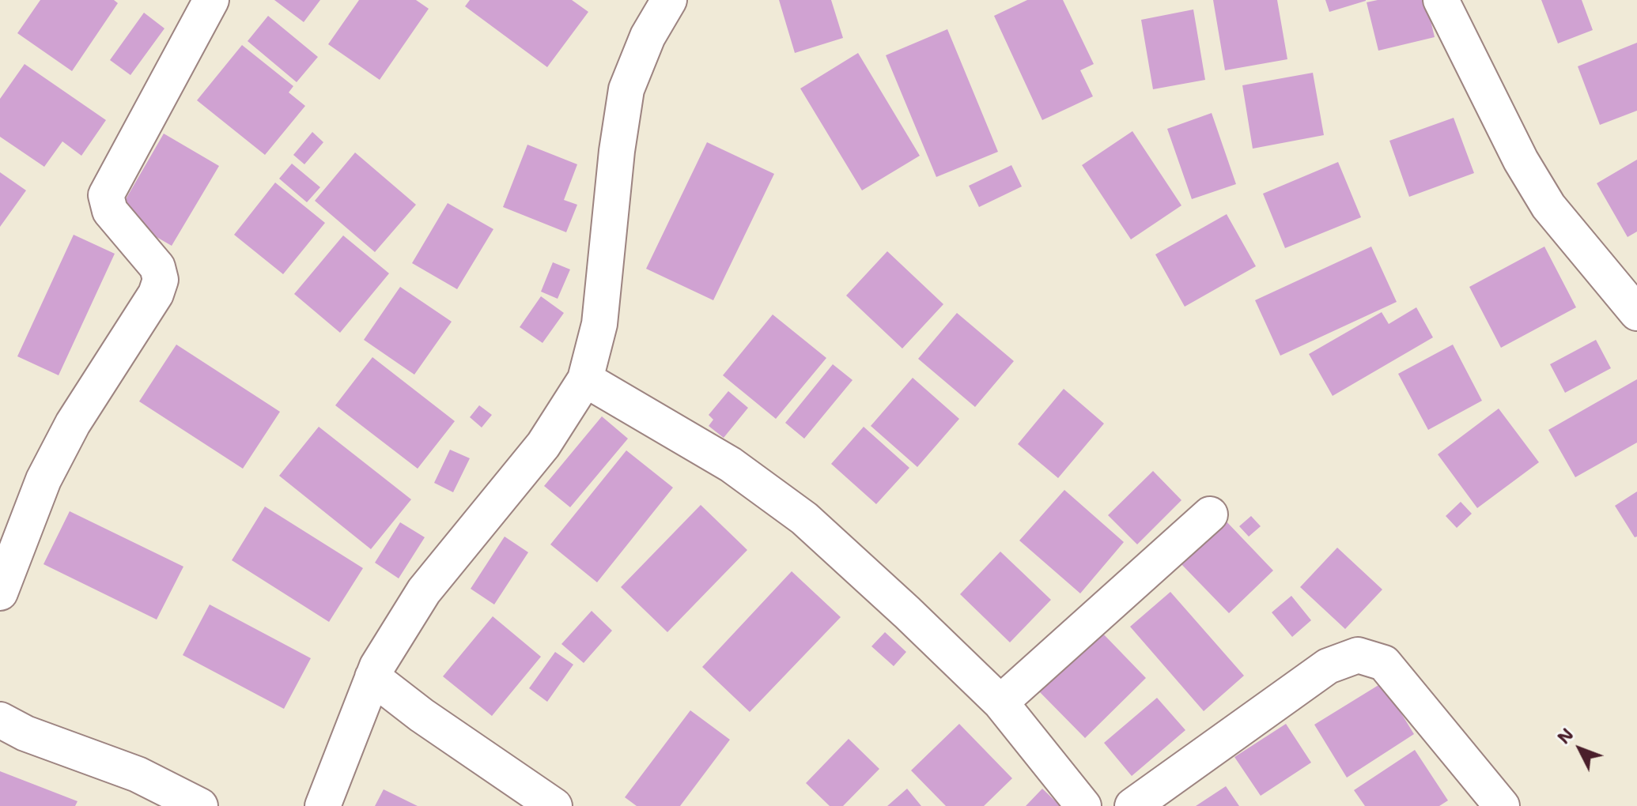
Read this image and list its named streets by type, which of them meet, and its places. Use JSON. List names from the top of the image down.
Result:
{
  "north": "top left"
}
